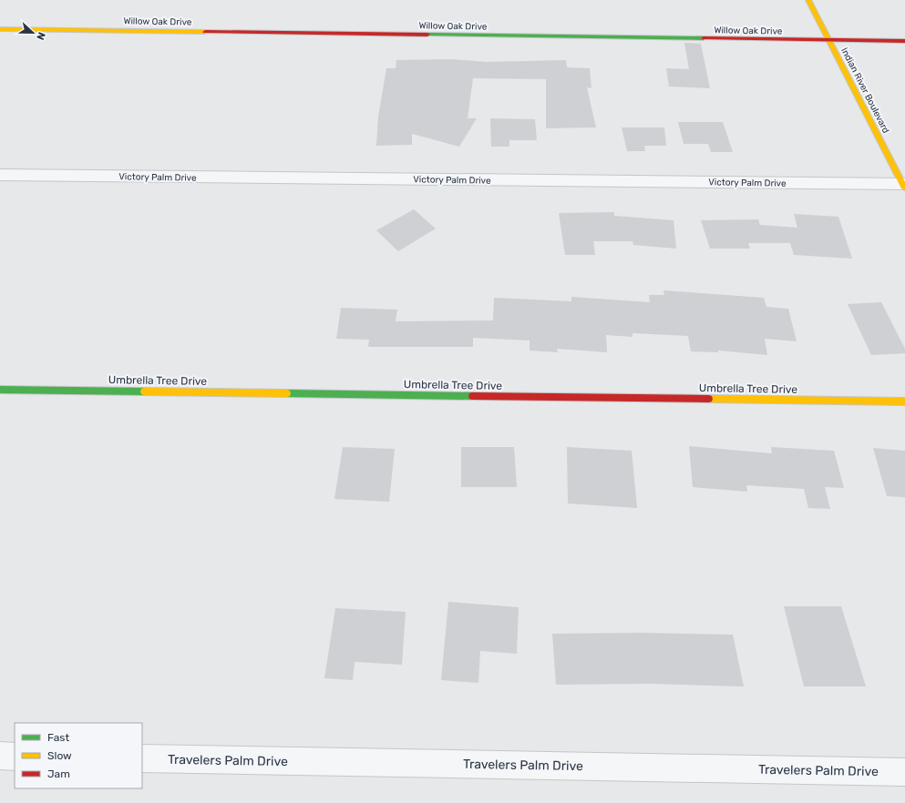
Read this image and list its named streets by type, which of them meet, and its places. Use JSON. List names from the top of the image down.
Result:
{
  "streets": {
    "street": [
      "Willow Oak Drive",
      "Indian River Boulevard",
      "Victory Palm Drive",
      "Umbrella Tree Drive",
      "Travelers Palm Drive"
    ]
  },
  "crossings": [
    ["Willow Oak Drive", "Indian River Boulevard"],
    ["Indian River Boulevard", "Victory Palm Drive"]
  ],
  "legend": ["Fast", "Slow", "Jam"],
  "north": "right"
}
